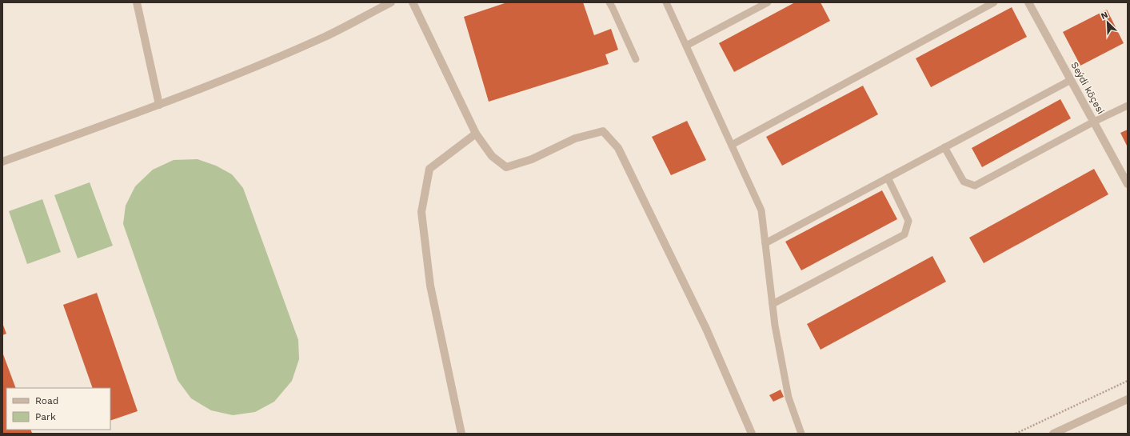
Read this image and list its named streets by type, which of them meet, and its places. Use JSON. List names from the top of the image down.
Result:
{
  "streets": {
    "street": ["Seýdi köçesi"]
  },
  "legend": ["Road", "Park"],
  "north": "top left"
}
